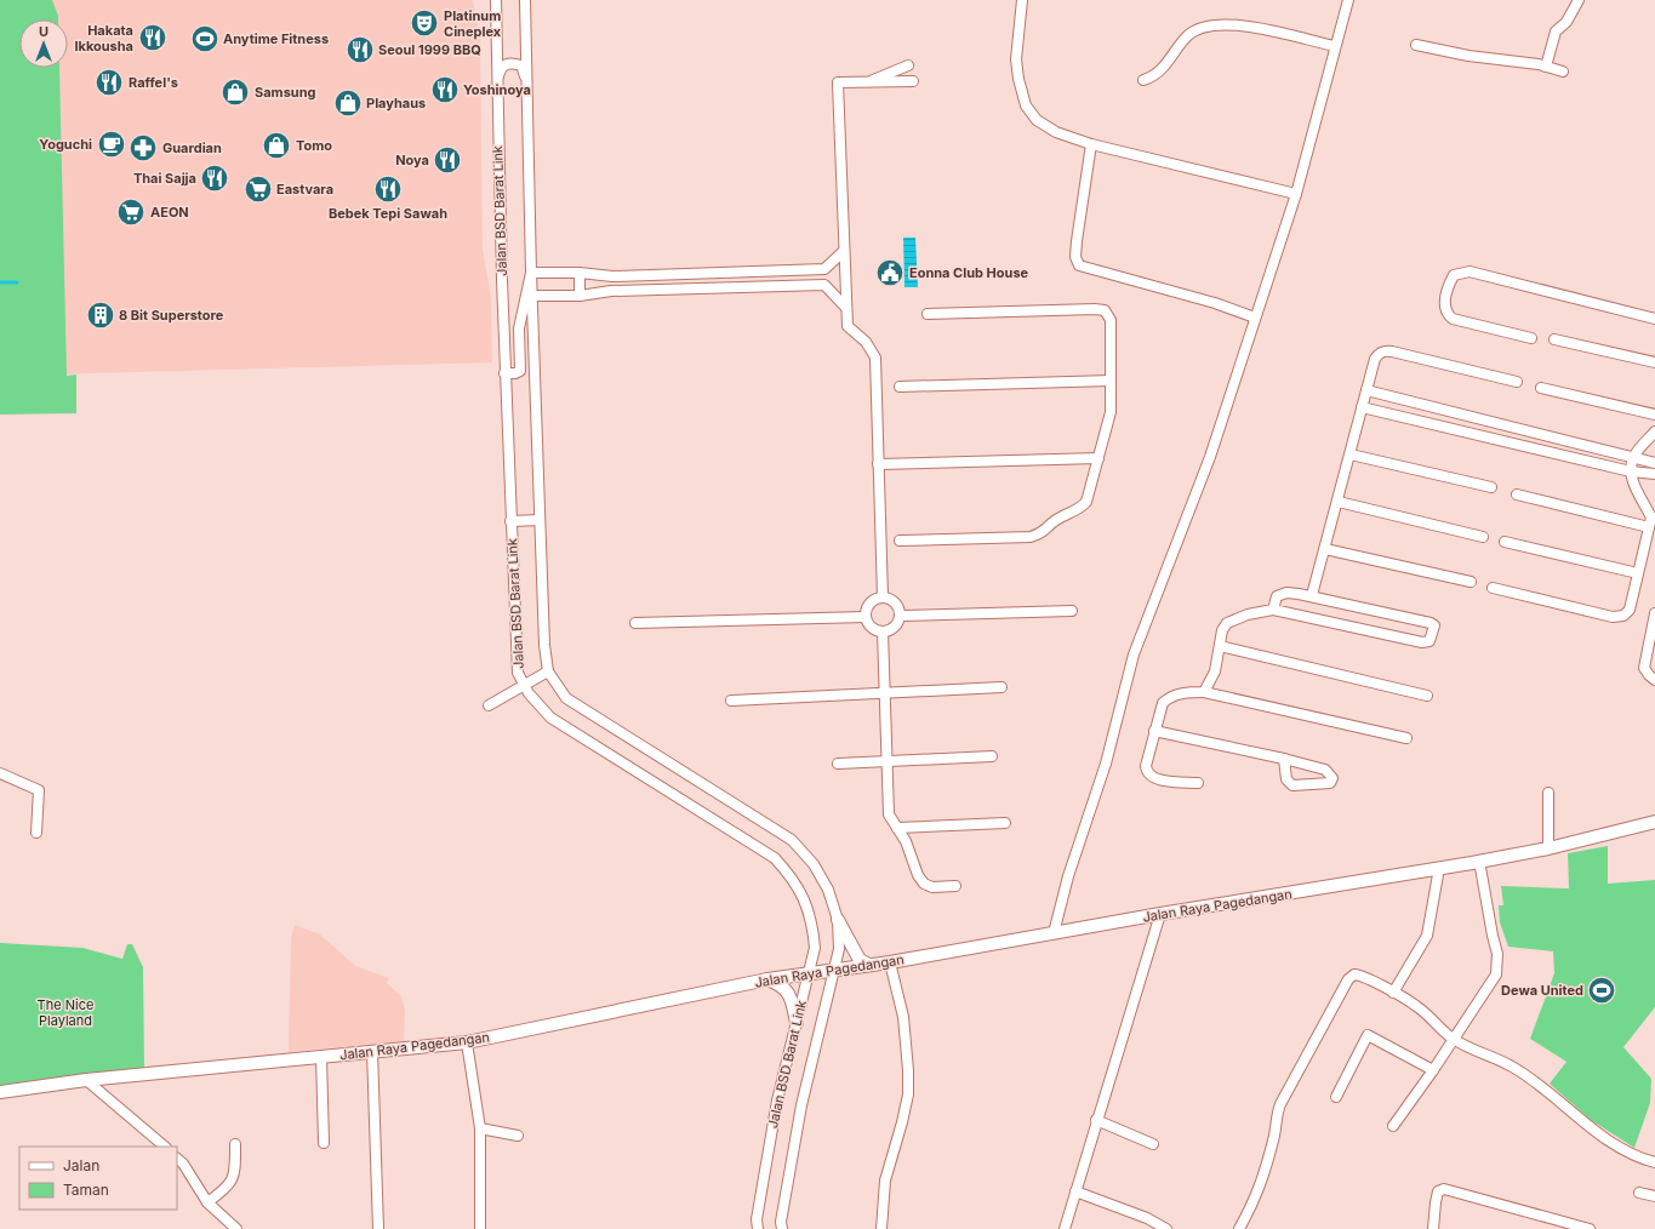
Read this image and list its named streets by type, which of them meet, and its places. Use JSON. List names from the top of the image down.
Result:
{
  "streets": {
    "street": ["Jalan BSD Barat Link", "Jalan Raya Pagedangan"]
  },
  "crossings": [
    ["Jalan BSD Barat Link", "Jalan Raya Pagedangan"]
  ],
  "parks": ["The Nice Playland"],
  "places": {
    "theatre": ["Platinum Cineplex"],
    "restaurant": [
      "Hakata Ikkousha",
      "Seoul 1999 BBQ",
      "Raffel's",
      "Yoshinoya",
      "Noya",
      "Thai Sajja",
      "Bebek Tepi Sawah"
    ],
    "sports": ["Anytime Fitness", "Dewa United"],
    "shop": ["Samsung", "Playhaus", "Tomo"],
    "cafe": ["Yoguchi"],
    "pharmacy": ["Guardian"],
    "supermarket": ["Eastvara", "AEON"],
    "public building": ["Eonna Club House"],
    "building": ["8 Bit Superstore"]
  },
  "legend": ["Jalan", "Taman"],
  "north": "top"
}
